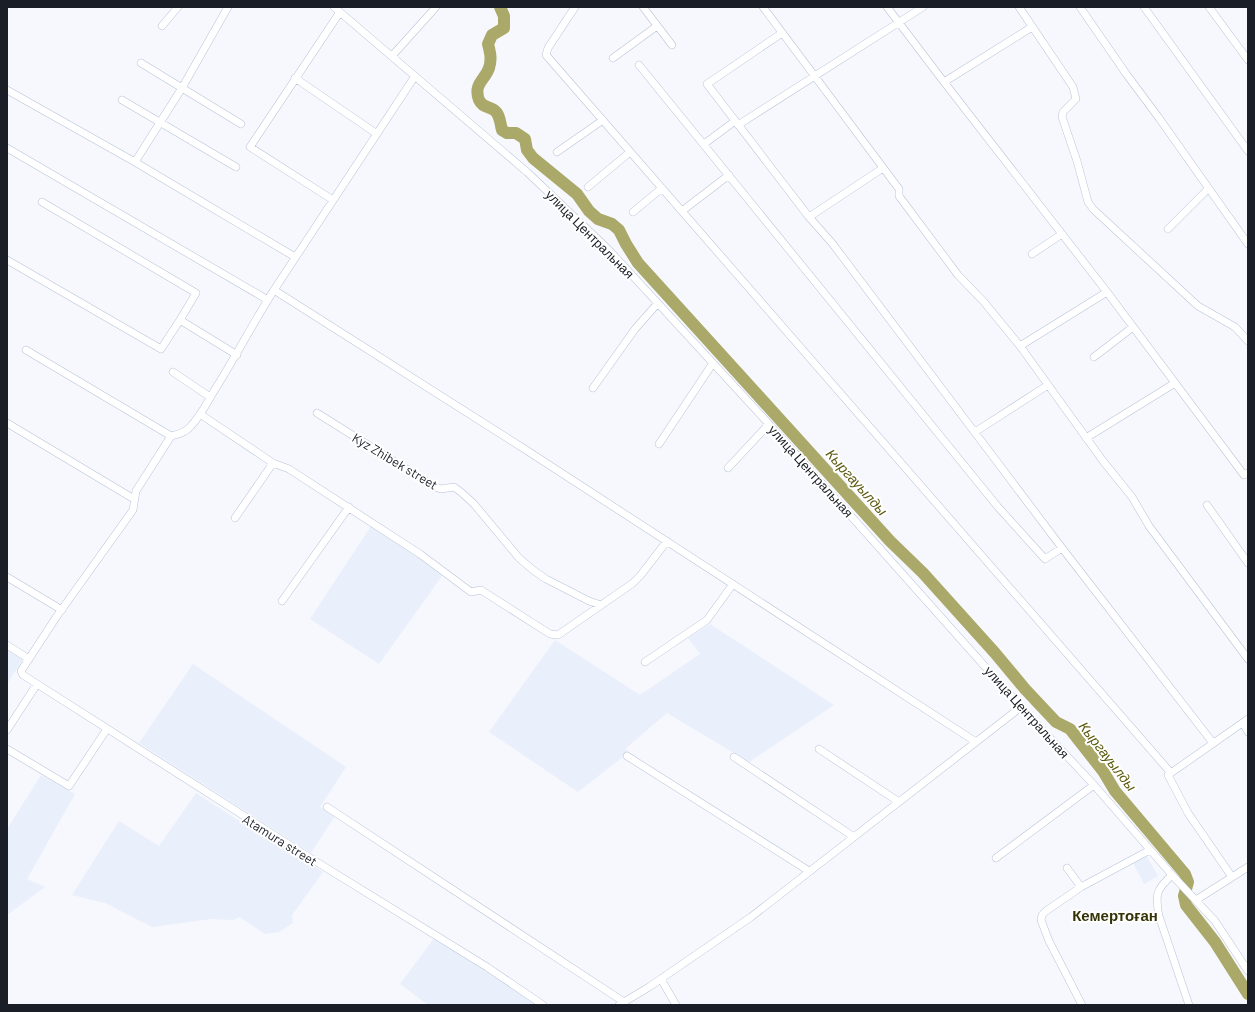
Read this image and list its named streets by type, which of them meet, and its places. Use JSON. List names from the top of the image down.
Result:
{
  "streets": {
    "street": ["улица Центральная", "Kyz Zhibek street", "Atamura street"]
  },
  "districts": ["Кемертоған"],
  "water": ["Кыргауылды"]
}
